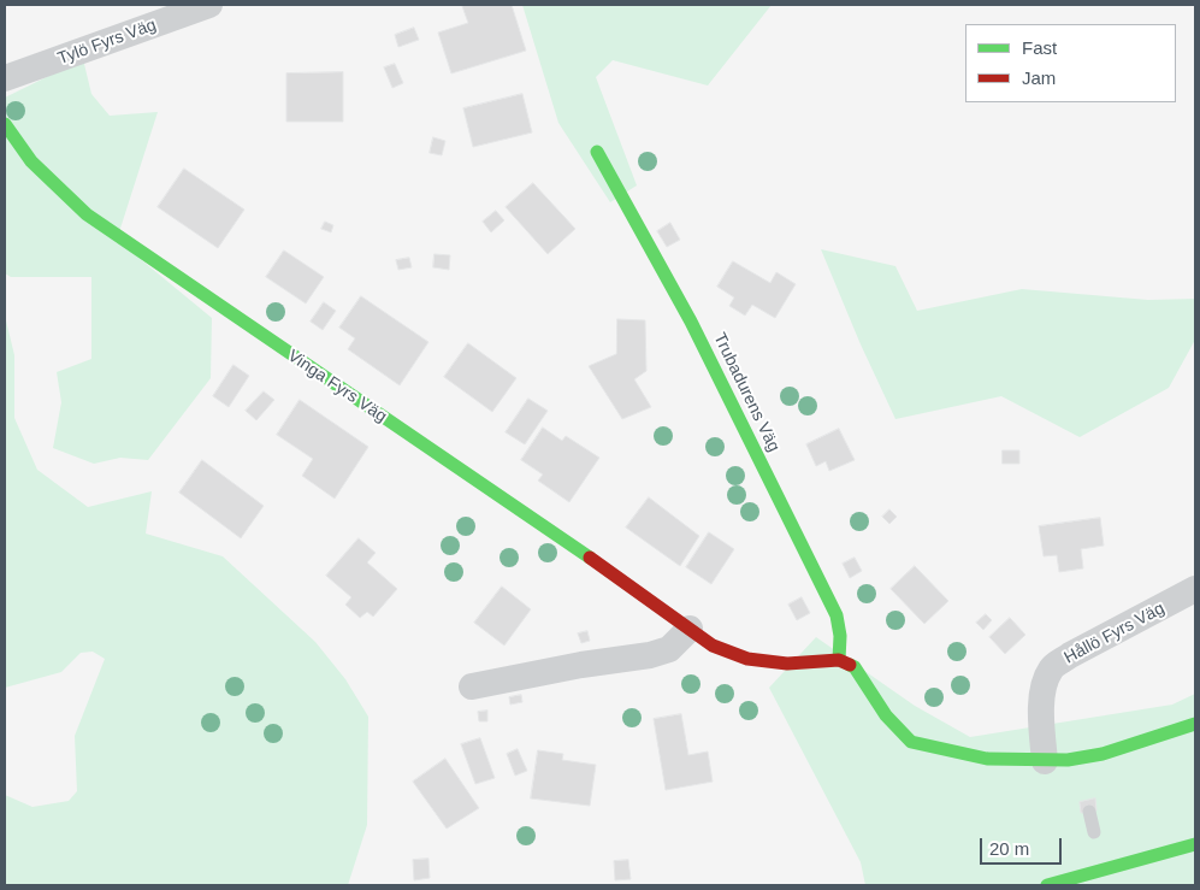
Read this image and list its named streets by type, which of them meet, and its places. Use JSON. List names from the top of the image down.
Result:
{
  "streets": {
    "street": [
      "Tylö Fyrs Väg",
      "Vinga Fyrs Väg",
      "Trubadurens Väg",
      "Hållö Fyrs Väg"
    ]
  },
  "crossings": [
    ["Vinga Fyrs Väg", "Trubadurens Väg"]
  ],
  "legend": ["Fast", "Jam"],
  "scale_bar": "20 m"
}
